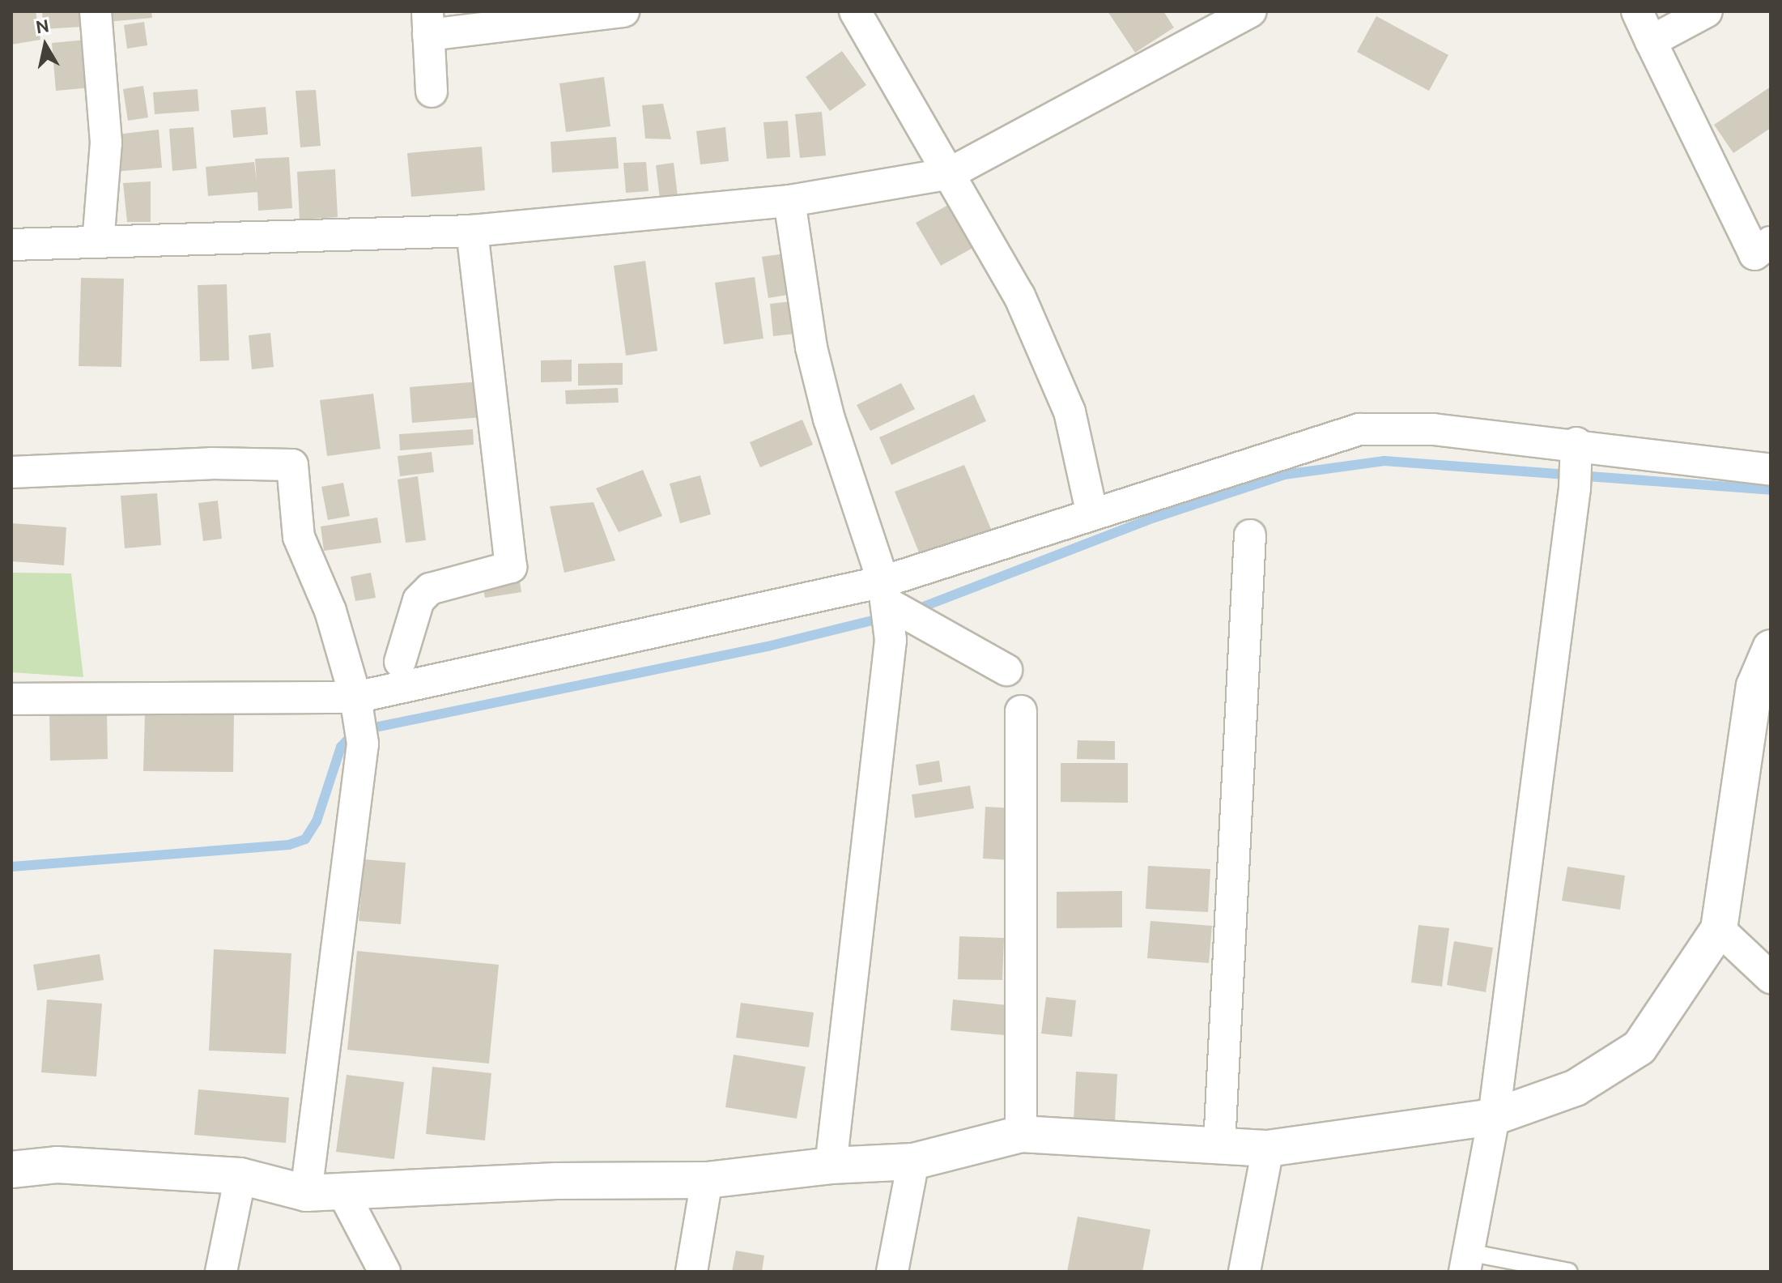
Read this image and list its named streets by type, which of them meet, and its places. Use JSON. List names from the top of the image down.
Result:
{
  "north": "top"
}
